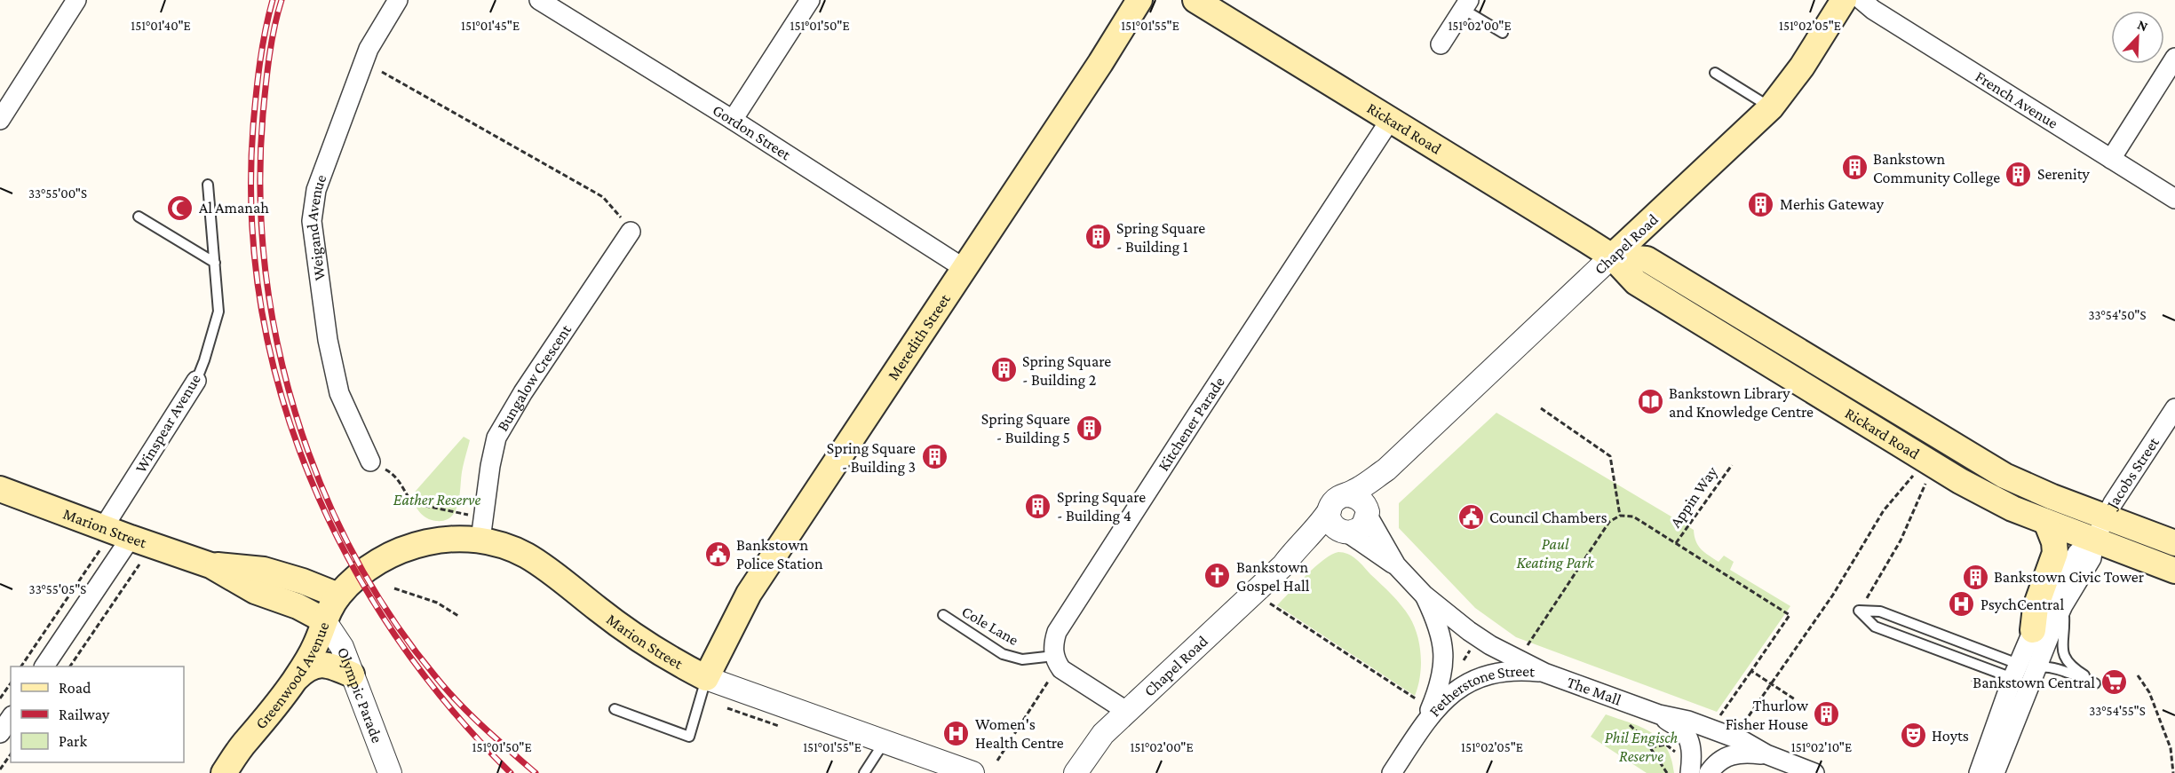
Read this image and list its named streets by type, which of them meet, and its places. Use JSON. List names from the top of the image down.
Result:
{
  "streets": {
    "main road": [
      "Rickard Road",
      "Chapel Road",
      "Meredith Street",
      "Marion Street",
      "Greenwood Avenue"
    ],
    "street": [
      "French Avenue",
      "Gordon Street",
      "Weigand Avenue",
      "Bungalow Crescent",
      "Winspear Avenue",
      "Kitchener Parade",
      "Jacobs Street",
      "The Mall",
      "Olympic Parade",
      "Fetherstone Street"
    ],
    "lane": ["Cole Lane"],
    "path": ["Appin Way"]
  },
  "crossings": [
    ["Rickard Road", "Chapel Road"],
    ["Rickard Road", "Kitchener Parade"],
    ["Rickard Road", "Jacobs Street"],
    ["Gordon Street", "Meredith Street"],
    ["Chapel Road", "The Mall"],
    ["Meredith Street", "Marion Street"],
    ["Bungalow Crescent", "Marion Street"],
    ["Winspear Avenue", "Marion Street"],
    ["Kitchener Parade", "Cole Lane"],
    ["Marion Street", "Greenwood Avenue"],
    ["Marion Street", "Olympic Parade"],
    ["Greenwood Avenue", "Olympic Parade"],
    ["The Mall", "Fetherstone Street"]
  ],
  "parks": ["Eather Reserve", "Paul Keating Park", "Phil Engisch Reserve"],
  "places": {
    "building": [
      "Bankstown Community College",
      "Serenity",
      "Merhis Gateway",
      "Spring Square - Building 1",
      "Spring Square - Building 2",
      "Spring Square - Building 5",
      "Spring Square - Building 3",
      "Spring Square - Building 4",
      "Bankstown Civic Tower",
      "Thurlow Fisher House"
    ],
    "mosque": ["Al Amanah"],
    "library": ["Bankstown Library and Knowledge Centre"],
    "public building": ["Council Chambers", "Bankstown Police Station"],
    "church": ["Bankstown Gospel Hall"],
    "hospital": ["PsychCentral", "Women's Health Centre"],
    "supermarket": ["Bankstown Central"],
    "theatre": ["Hoyts"]
  },
  "legend": ["Road", "Railway", "Park"],
  "north": "top right",
  "coordinates": [
    "151°01'40\"E",
    "151°01'45\"E",
    "151°01'50\"E",
    "151°01'55\"E",
    "151°02'00\"E",
    "151°02'05\"E",
    "33°55'00\"S",
    "33°54'50\"S",
    "33°55'05\"S",
    "33°54'55\"S",
    "151°02'10\"E"
  ]
}
